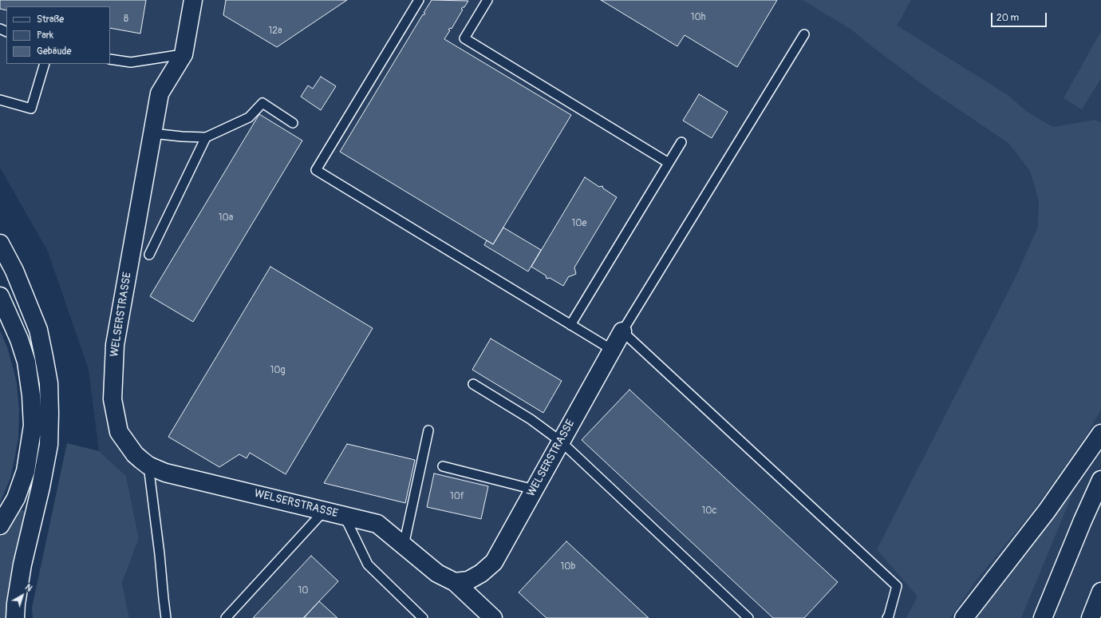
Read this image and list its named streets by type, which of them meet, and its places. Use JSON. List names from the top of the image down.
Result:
{
  "streets": {
    "main road": ["WELSERSTRASSE"]
  },
  "house_numbers": [
    "10h",
    "8",
    "12a",
    "10a",
    "10e",
    "10g",
    "10f",
    "10c",
    "10b",
    "10"
  ],
  "legend": ["Straße", "Park", "Gebäude"],
  "scale_bar": "20 m",
  "north": "top right"
}
